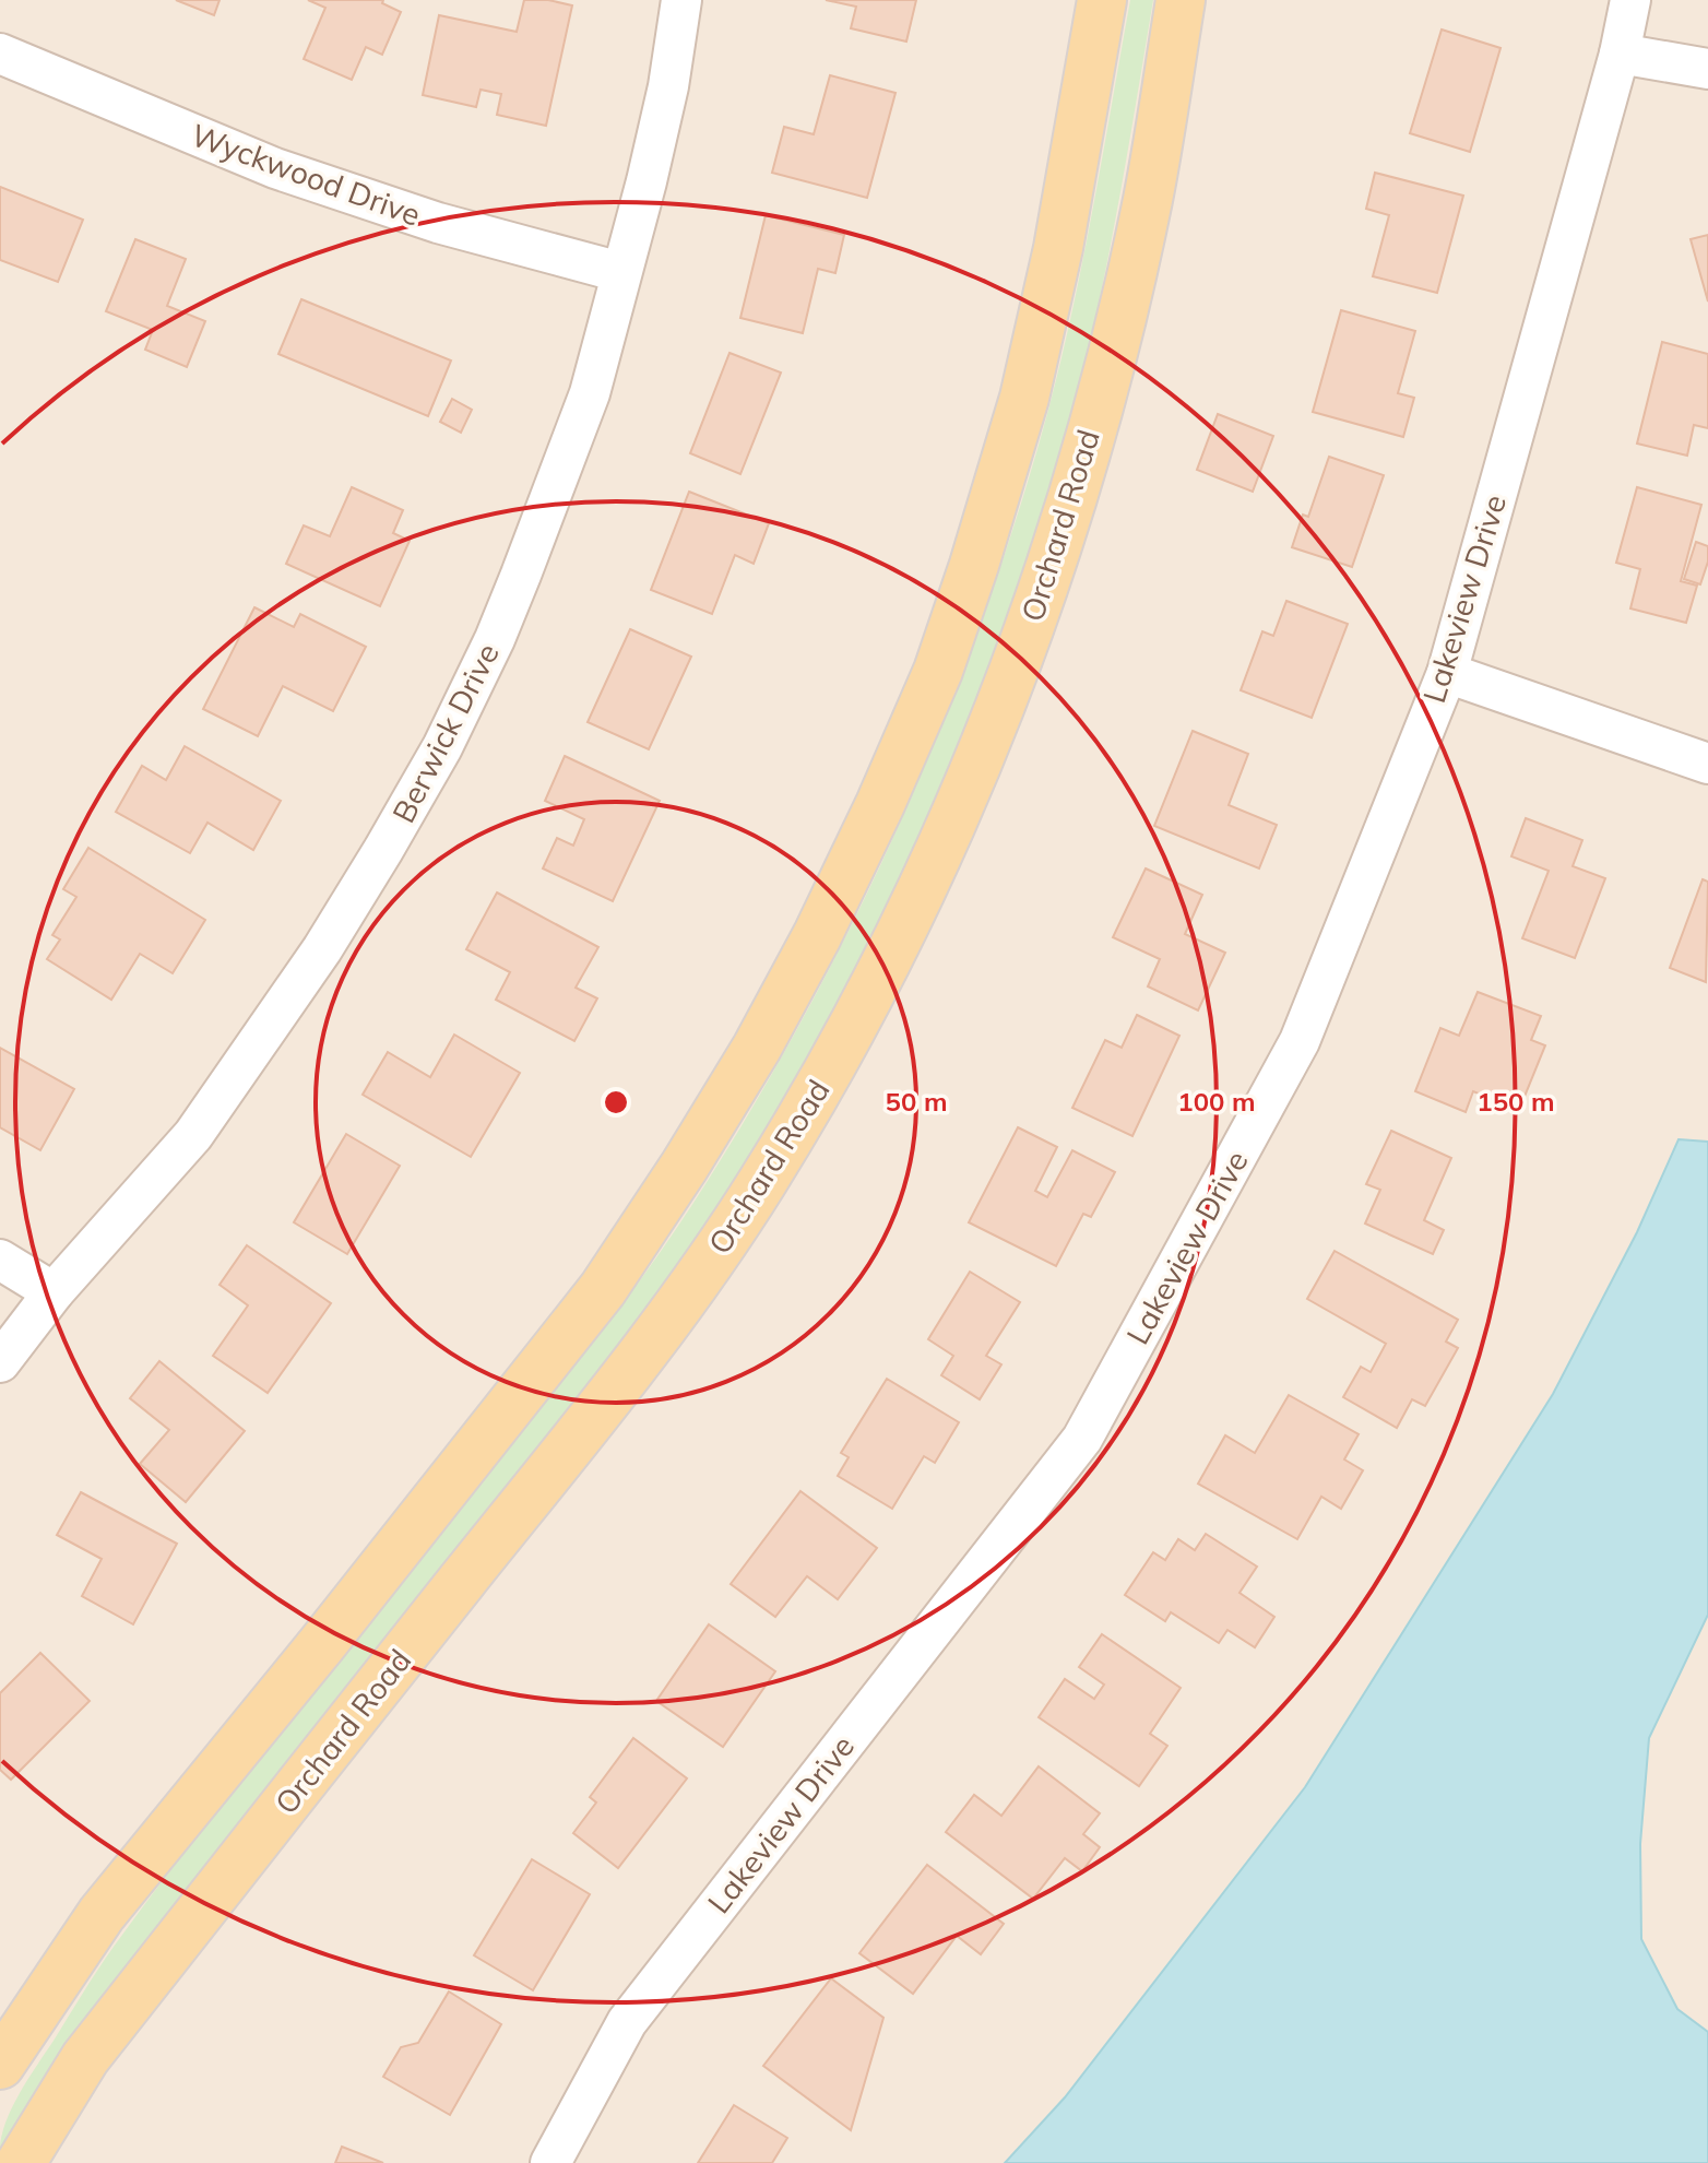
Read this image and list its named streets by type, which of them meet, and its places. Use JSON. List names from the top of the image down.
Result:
{
  "streets": {
    "main road": ["Orchard Road"],
    "street": ["Wyckwood Drive", "Lakeview Drive", "Berwick Drive"]
  },
  "crossings": [
    ["Wyckwood Drive", "Berwick Drive"]
  ],
  "rings": ["50 m", "100 m", "150 m"]
}
